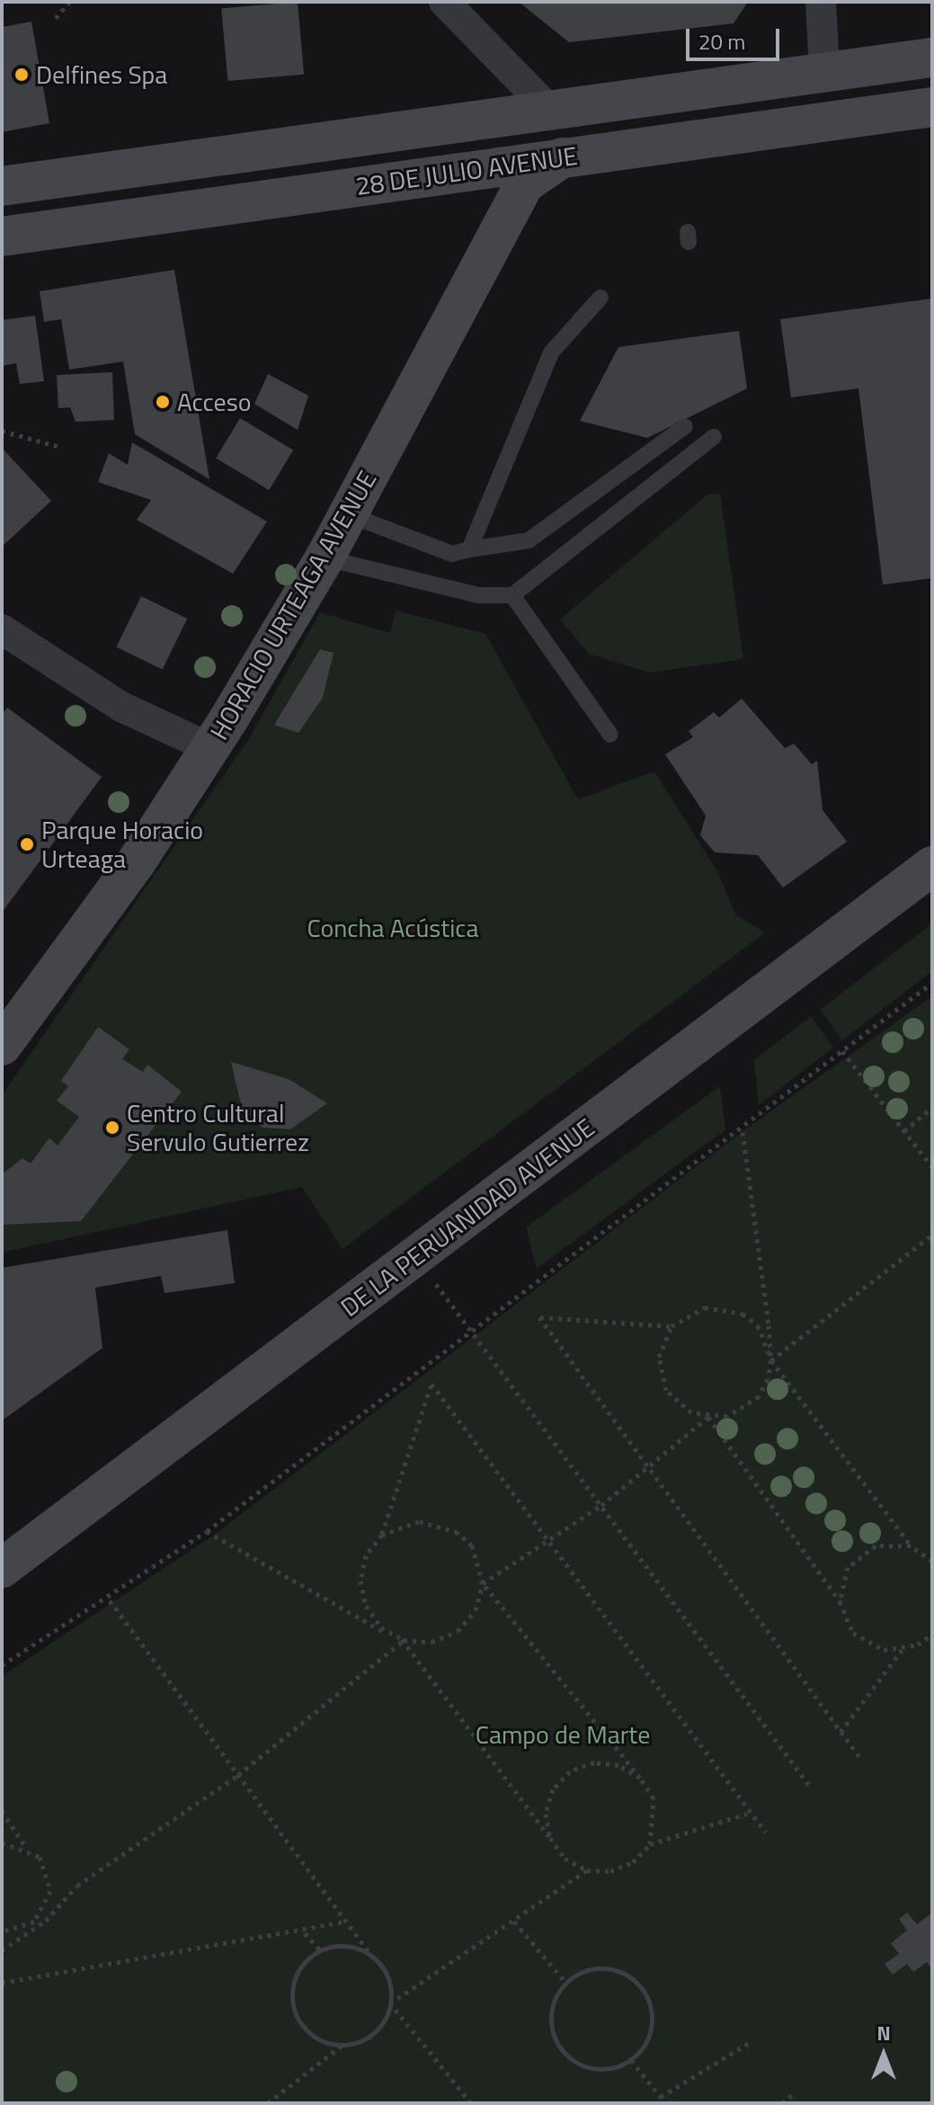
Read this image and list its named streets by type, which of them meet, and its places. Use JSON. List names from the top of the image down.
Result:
{
  "streets": {
    "street": ["28 DE JULIO AVENUE", "HORACIO URTEAGA AVENUE", "DE LA PERUANIDAD AVENUE"]
  },
  "crossings": [
    ["28 DE JULIO AVENUE", "HORACIO URTEAGA AVENUE"]
  ],
  "parks": ["Concha Acústica", "Campo de Marte"],
  "places": [
    "Delfines Spa",
    "Acceso",
    "Parque Horacio Urteaga",
    "Centro Cultural Servulo Gutierrez"
  ],
  "scale_bar": "20 m",
  "north": "top"
}
